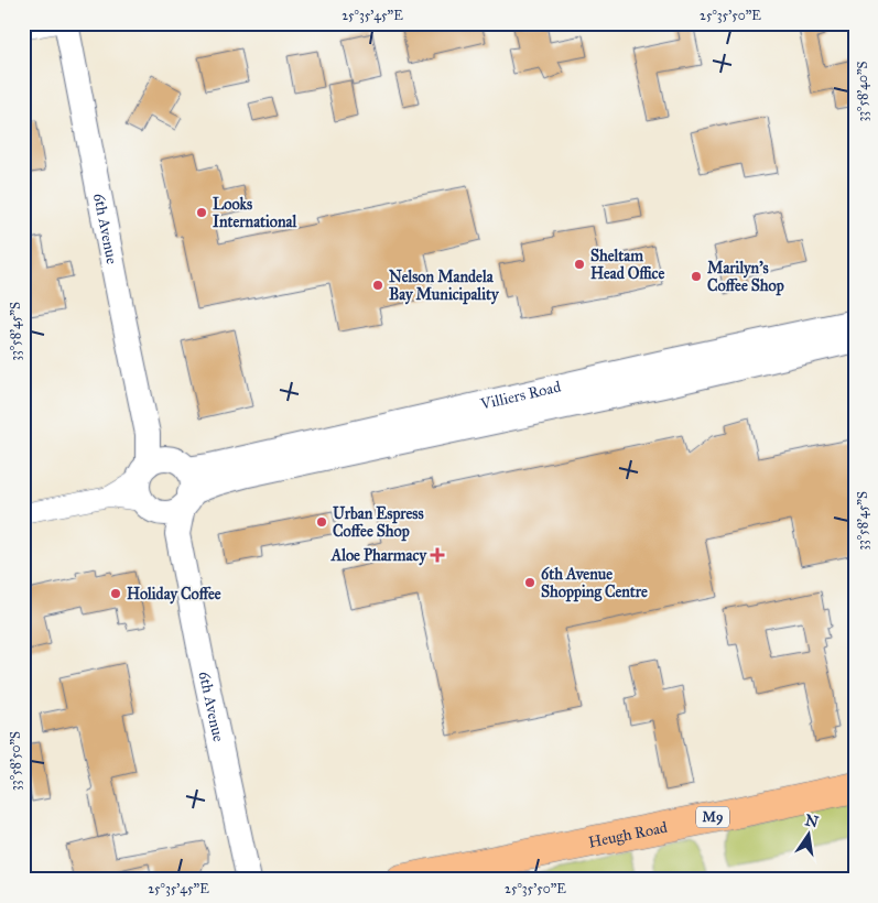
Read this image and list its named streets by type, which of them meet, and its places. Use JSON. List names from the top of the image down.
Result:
{
  "streets": {
    "main road": ["M9", "Heugh Road"],
    "street": ["6th Avenue", "Villiers Road"]
  },
  "crossings": [
    ["6th Avenue", "Villiers Road"]
  ],
  "places": {
    "other": [
      "Looks International",
      "Sheltam Head Office",
      "Marilyn's Coffee Shop",
      "Nelson Mandela Bay Municipality",
      "Urban Espress Coffee Shop",
      "6th Avenue Shopping Centre",
      "Holiday Coffee"
    ],
    "health": ["Aloe Pharmacy"]
  },
  "north": "top",
  "coordinates": [
    "25°35'45\"E",
    "25°35'50\"E",
    "33°58'40\"S",
    "33°58'45\"S",
    "33°58'50\"S"
  ]
}
